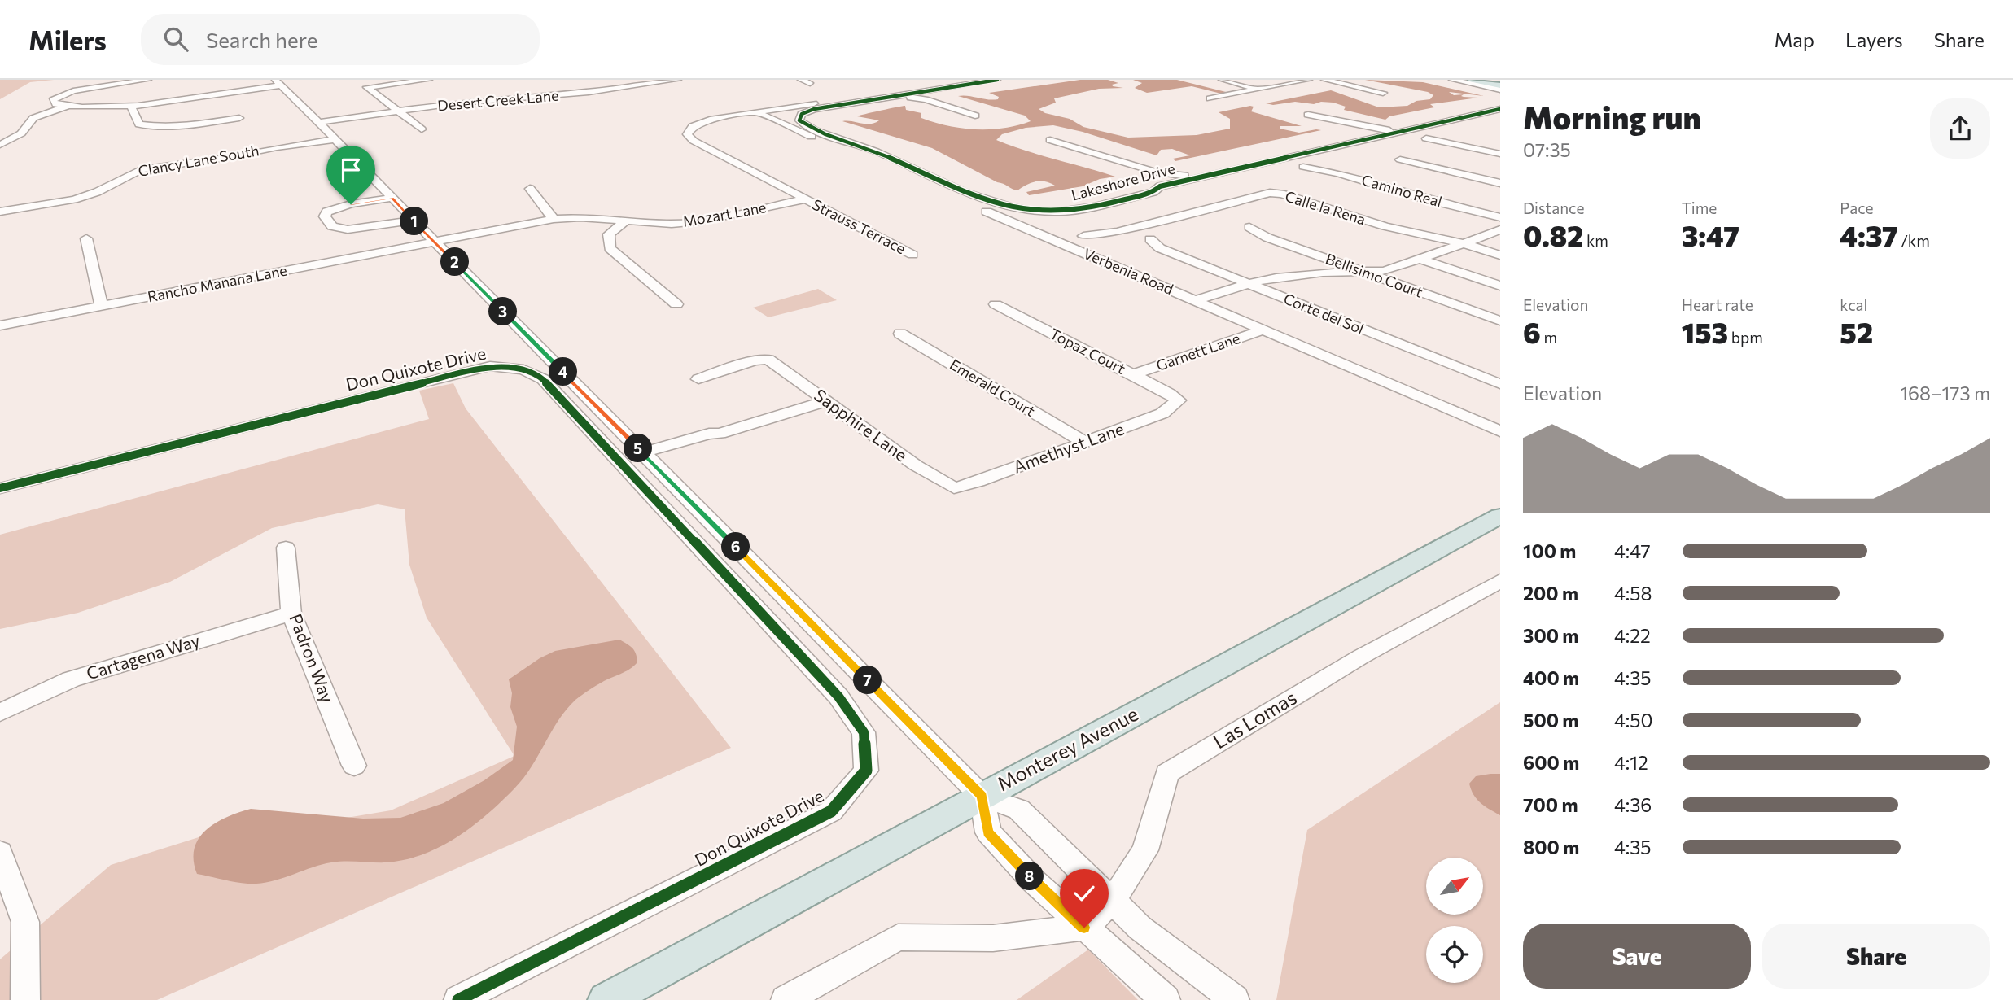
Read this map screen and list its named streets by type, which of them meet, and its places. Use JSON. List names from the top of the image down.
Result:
{
  "streets": {
    "main road": ["Monterey Avenue"],
    "street": [
      "Desert Creek Lane",
      "Clancy Lane South",
      "Lakeshore Drive",
      "Camino Real",
      "Calle la Rena",
      "Mozart Lane",
      "Strauss Terrace",
      "Verbenia Road",
      "Bellisimo Court",
      "Rancho Manana Lane",
      "Corte del Sol",
      "Topaz Court",
      "Garnett Lane",
      "Don Quixote Drive",
      "Emerald Court",
      "Sapphire Lane",
      "Amethyst Lane",
      "Cartagena Way",
      "Padron Way",
      "Las Lomas"
    ]
  },
  "crossings": [
    ["Mozart Lane", "Strauss Terrace"],
    ["Mozart Lane", "Verbenia Road"],
    ["Mozart Lane", "Rancho Manana Lane"],
    ["Verbenia Road", "Garnett Lane"],
    ["Topaz Court", "Garnett Lane"],
    ["Topaz Court", "Amethyst Lane"],
    ["Emerald Court", "Amethyst Lane"],
    ["Sapphire Lane", "Amethyst Lane"],
    ["Cartagena Way", "Padron Way"]
  ],
  "north": "top right",
  "page": {
    "header": "Milers",
    "search": "Search here",
    "nav": ["Map", "Layers", "Share"],
    "heading": ["Morning run", "07:35"],
    "stats": [
      ["Distance", "0.82 km"],
      ["Time", "3:47"],
      ["Pace", "4:37 /km"],
      ["Elevation", "6 m"],
      ["Heart rate", "153 bpm"],
      ["kcal", "52"]
    ],
    "pins": [
      "1",
      "2",
      "3",
      "4",
      "5",
      "6",
      "7",
      "8"
    ],
    "chart": ["Elevation", "168–173 m"],
    "list": [
      {
        "name": "100 m",
        "note": "4:47"
      },
      {
        "name": "200 m",
        "note": "4:58"
      },
      {
        "name": "300 m",
        "note": "4:22"
      },
      {
        "name": "400 m",
        "note": "4:35"
      },
      {
        "name": "500 m",
        "note": "4:50"
      },
      {
        "name": "600 m",
        "note": "4:12"
      },
      {
        "name": "700 m",
        "note": "4:36"
      },
      {
        "name": "800 m",
        "note": "4:35"
      }
    ],
    "buttons": ["Save", "Share"]
  }
}
